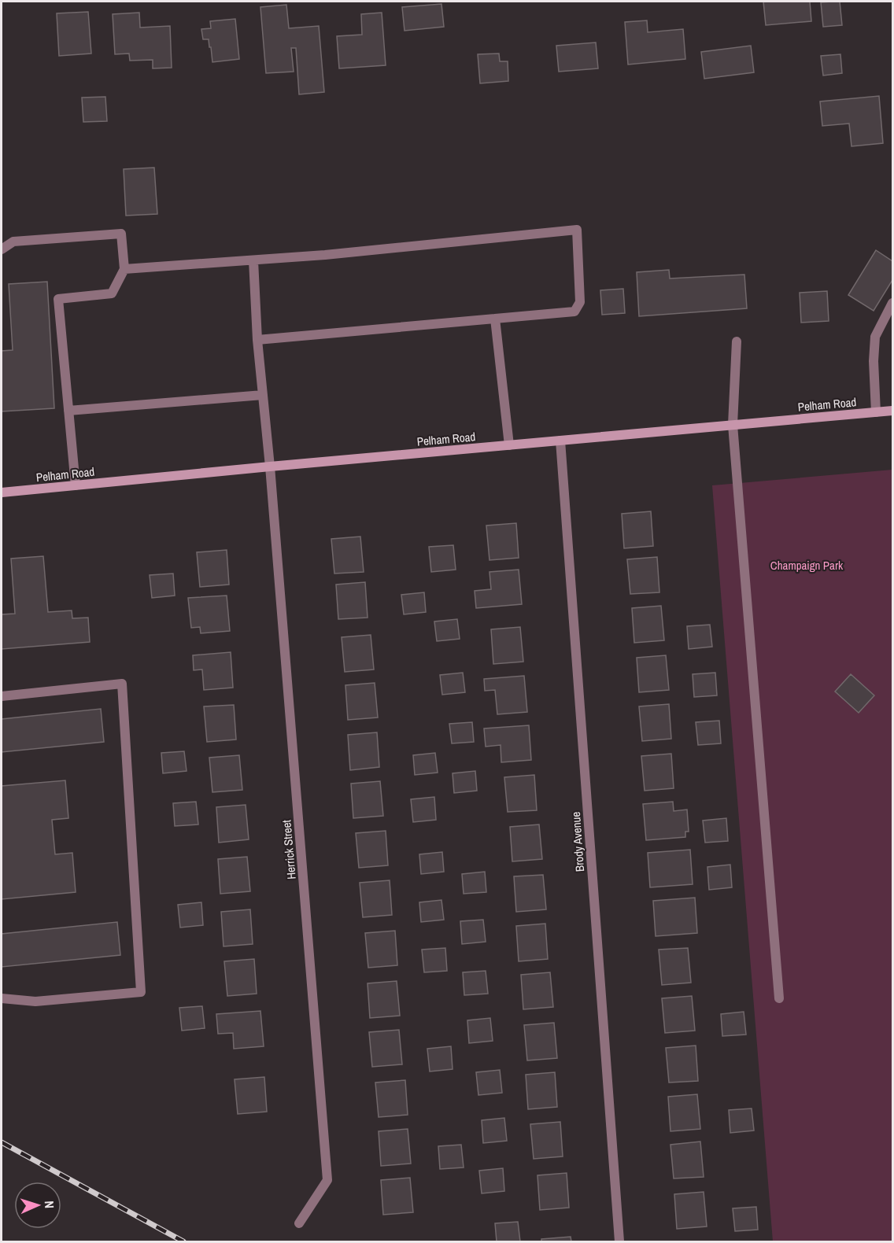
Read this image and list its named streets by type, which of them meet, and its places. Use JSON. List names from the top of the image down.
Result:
{
  "streets": {
    "main road": ["Pelham Road"],
    "street": ["Brody Avenue", "Herrick Street"]
  },
  "crossings": [
    ["Pelham Road", "Brody Avenue"],
    ["Pelham Road", "Herrick Street"]
  ],
  "parks": ["Champaign Park"],
  "north": "right"
}
